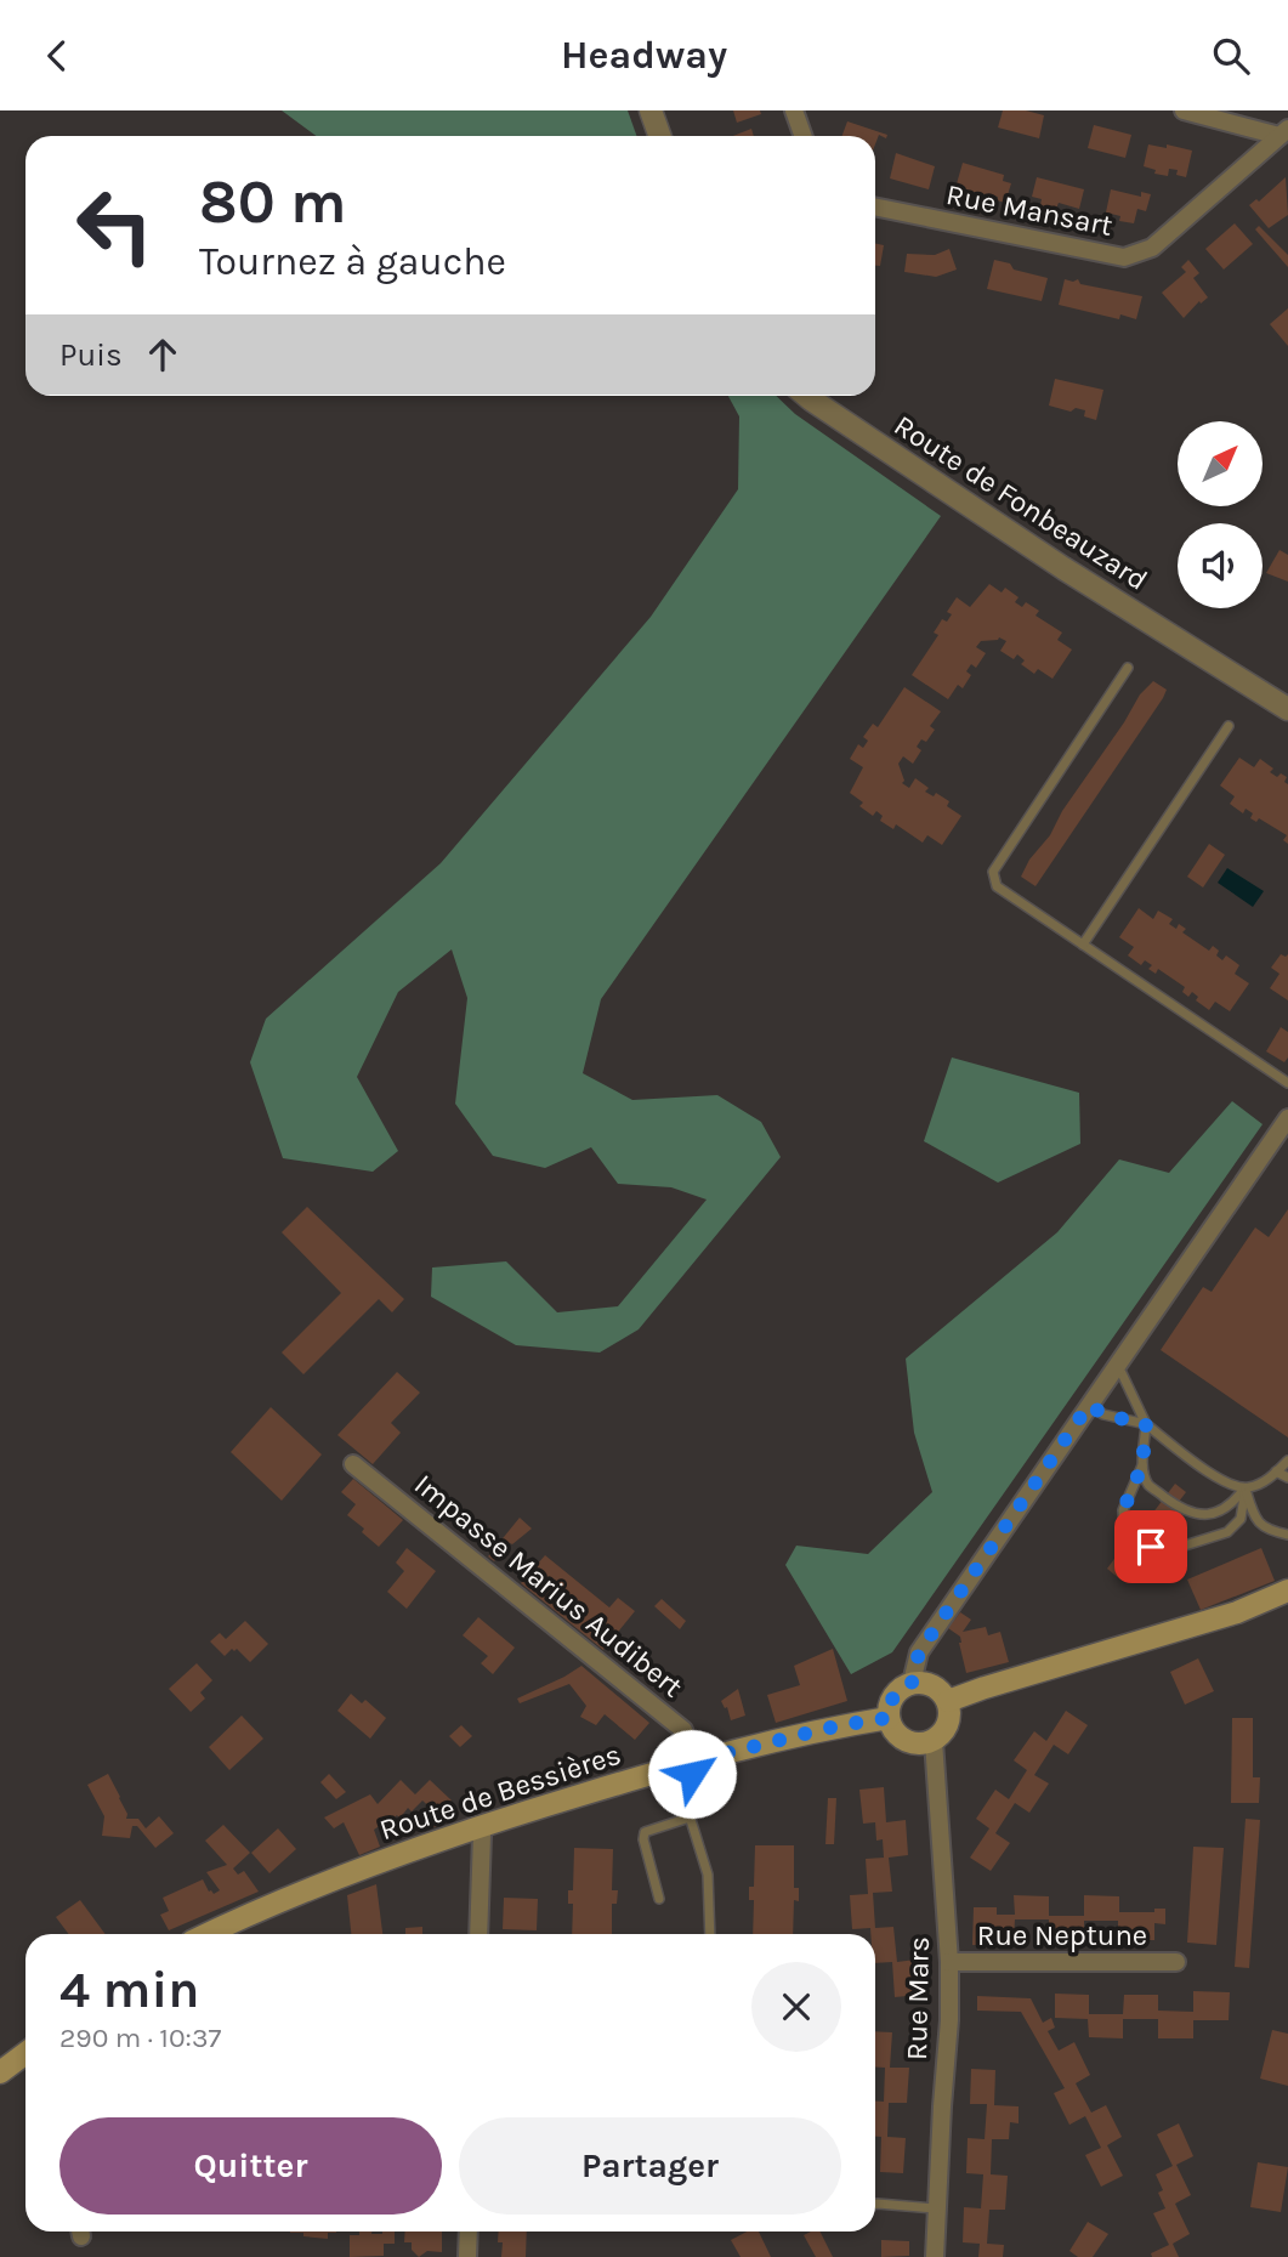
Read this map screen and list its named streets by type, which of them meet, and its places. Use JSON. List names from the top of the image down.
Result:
{
  "streets": {
    "main road": ["Route de Bessières"],
    "street": [
      "Rue Mansart",
      "Route de Fonbeauzard",
      "Impasse Marius Audibert",
      "Rue Neptune",
      "Rue Mars"
    ]
  },
  "crossings": [
    ["Impasse Marius Audibert", "Route de Bessières"],
    ["Route de Bessières", "Rue Mars"],
    ["Rue Neptune", "Rue Mars"]
  ],
  "north": "top right",
  "page": {
    "header": "Headway",
    "turn": ["80 m", "Tournez à gauche"],
    "then": "Puis",
    "heading": ["4 min", "290 m · 10:37"],
    "buttons": ["Quitter", "Partager"]
  }
}
